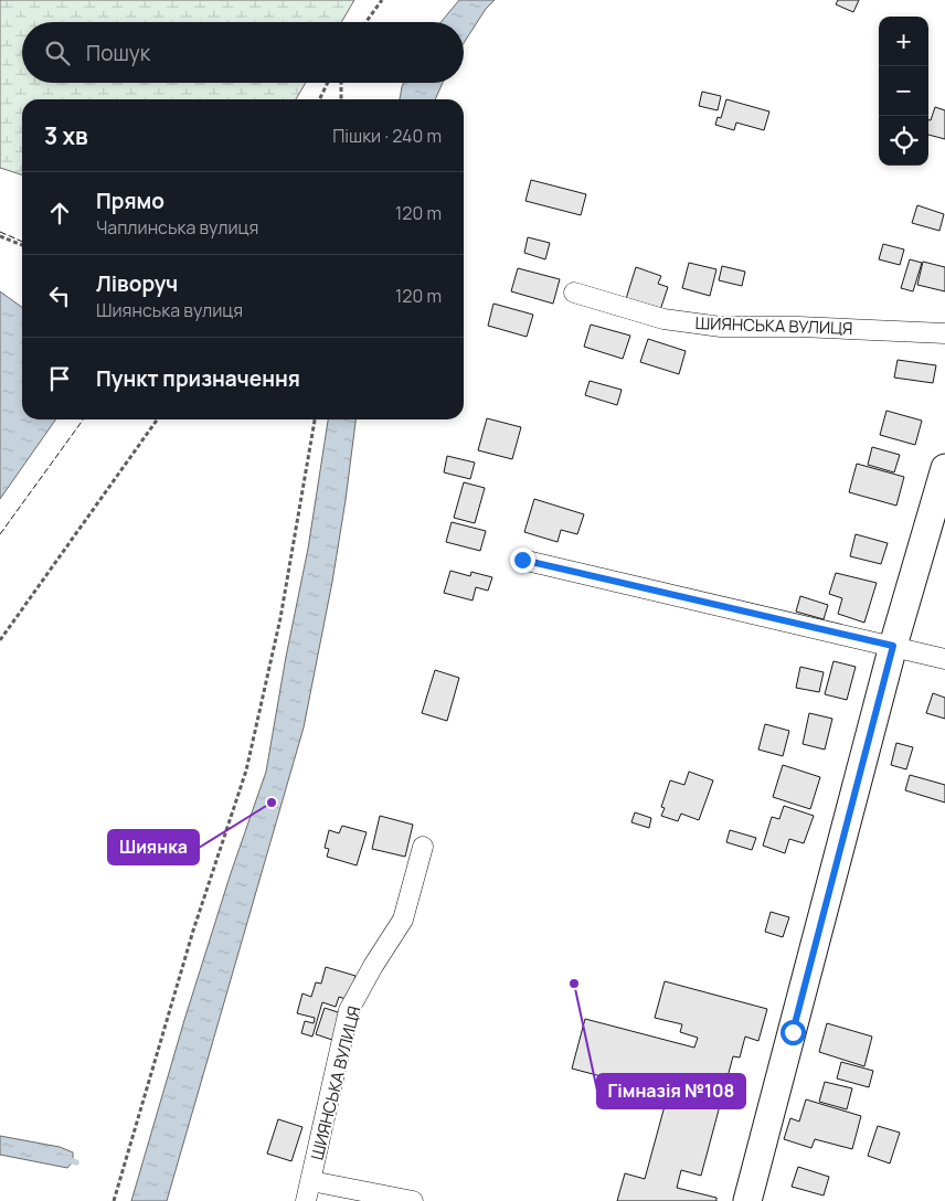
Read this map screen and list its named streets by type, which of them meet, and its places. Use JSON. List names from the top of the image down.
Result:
{
  "streets": {
    "street": ["ШИЯНСЬКА ВУЛИЦЯ"]
  },
  "places": ["Шиянка", "Гімназія №108"],
  "page": {
    "map_buttons": ["+", "−"],
    "search": "Пошук",
    "heading": ["3 хв", "Пішки · 240 m"],
    "list": [
      ["Прямо", "Чаплинська вулиця", "120 m"],
      ["Ліворуч", "Шиянська вулиця", "120 m"],
      "Пункт призначення"
    ]
  }
}
